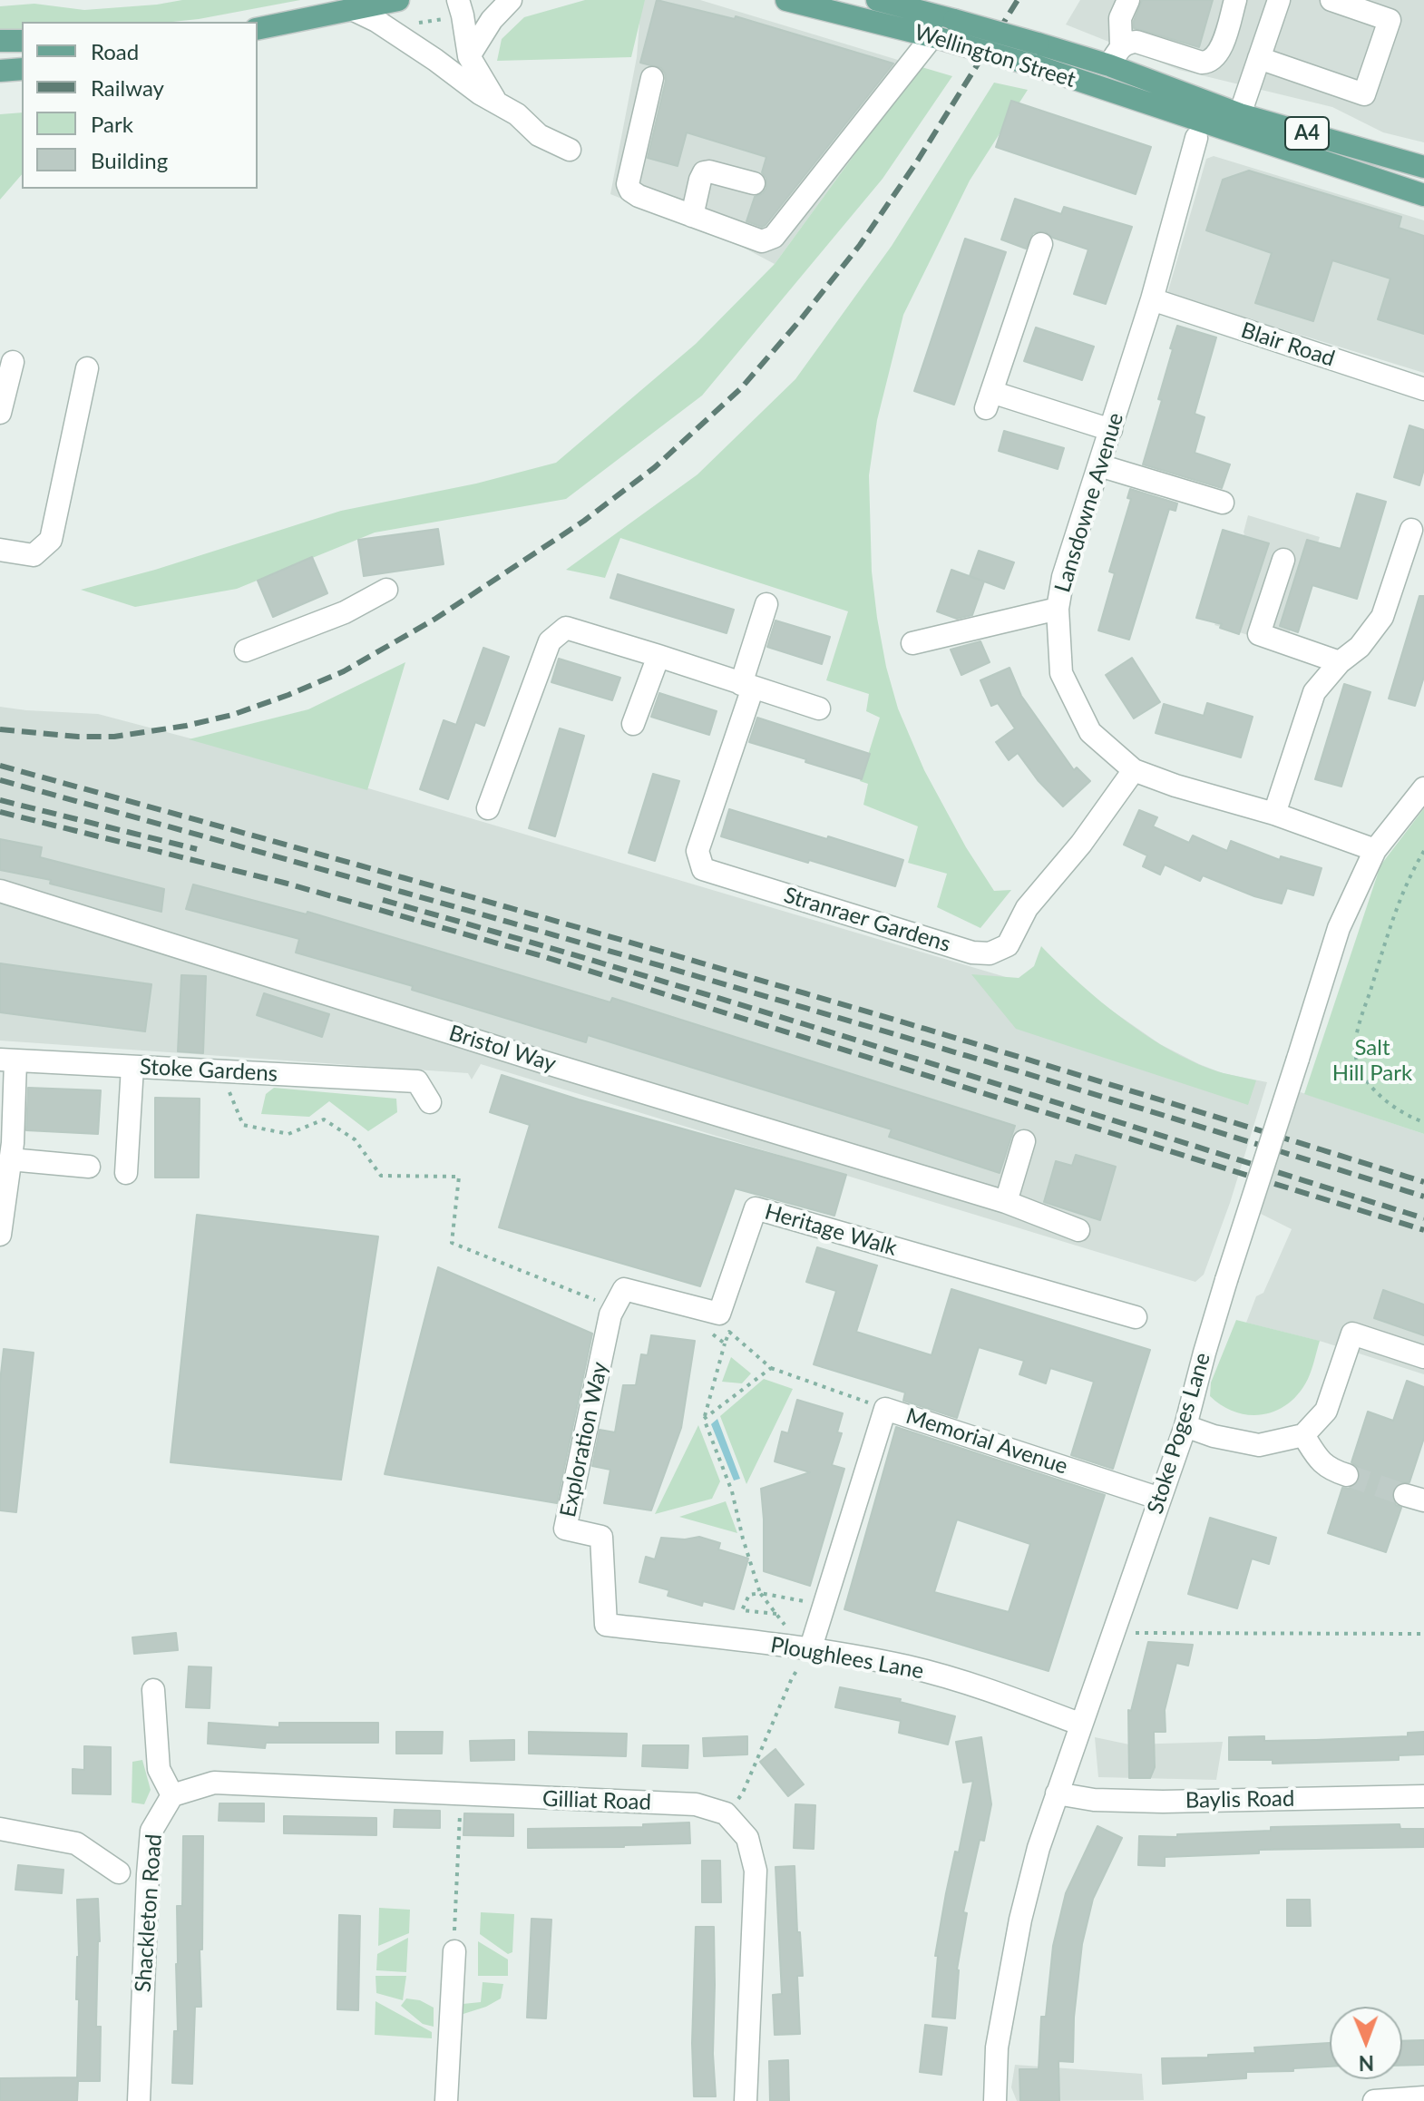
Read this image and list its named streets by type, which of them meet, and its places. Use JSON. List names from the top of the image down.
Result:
{
  "streets": {
    "main road": ["Wellington Street", "A4"],
    "street": [
      "Blair Road",
      "Lansdowne Avenue",
      "Stranraer Gardens",
      "Bristol Way",
      "Stoke Gardens",
      "Heritage Walk",
      "Stoke Poges Lane",
      "Exploration Way",
      "Memorial Avenue",
      "Ploughlees Lane",
      "Baylis Road",
      "Gilliat Road",
      "Shackleton Road"
    ]
  },
  "crossings": [
    ["Wellington Street", "A4"],
    ["Wellington Street", "Lansdowne Avenue"],
    ["A4", "Lansdowne Avenue"],
    ["Blair Road", "Lansdowne Avenue"],
    ["Lansdowne Avenue", "Stranraer Gardens"],
    ["Lansdowne Avenue", "Stoke Poges Lane"],
    ["Heritage Walk", "Exploration Way"],
    ["Stoke Poges Lane", "Memorial Avenue"],
    ["Stoke Poges Lane", "Ploughlees Lane"],
    ["Stoke Poges Lane", "Baylis Road"],
    ["Exploration Way", "Ploughlees Lane"],
    ["Memorial Avenue", "Ploughlees Lane"],
    ["Gilliat Road", "Shackleton Road"]
  ],
  "parks": ["Salt Hill Park"],
  "legend": [
    "Road",
    "Railway",
    "Park",
    "Building"
  ],
  "north": "bottom"
}
